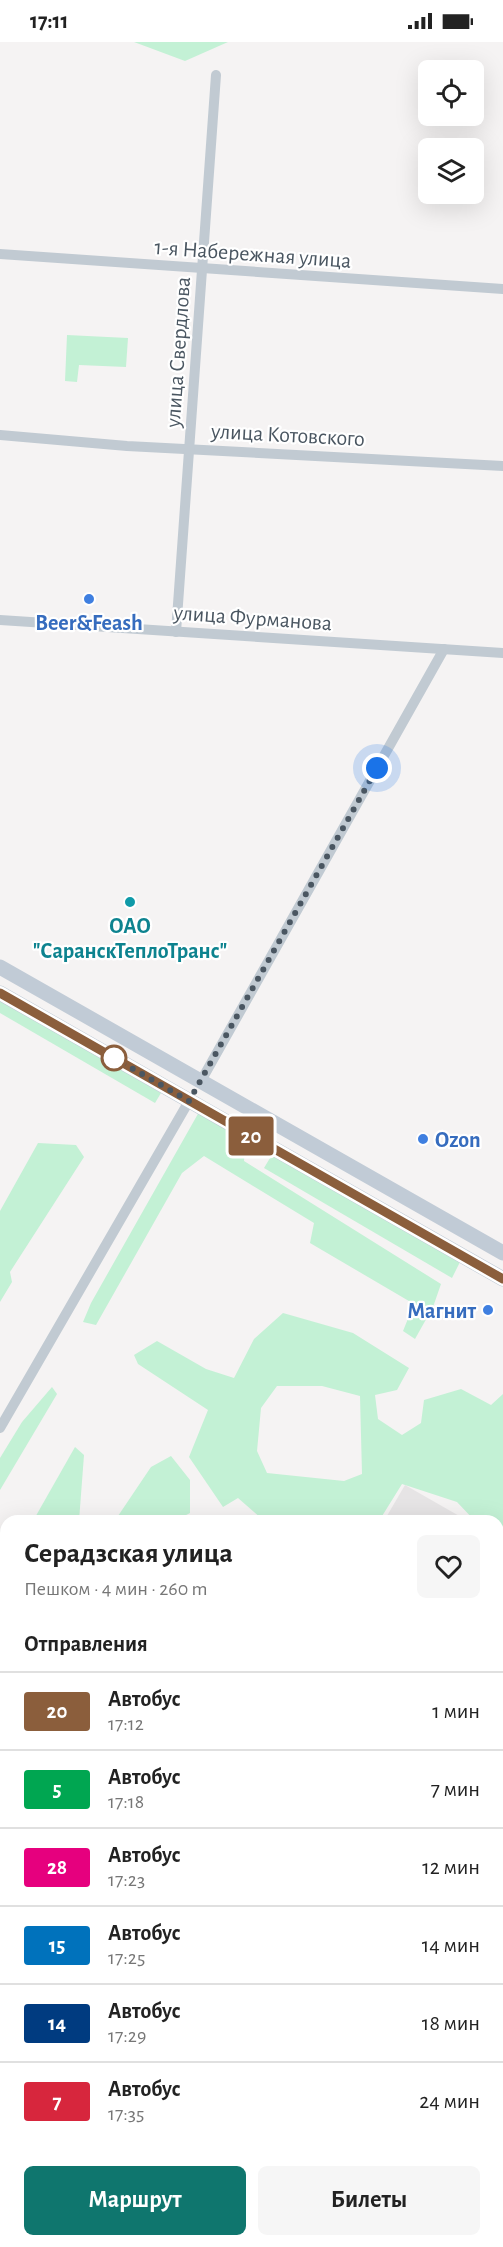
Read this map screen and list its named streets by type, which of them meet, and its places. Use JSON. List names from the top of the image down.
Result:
{
  "streets": {
    "street": [
      "1-я Набережная улица",
      "улица Свердлова",
      "улица Котовского",
      "улица Фурманова"
    ]
  },
  "crossings": [
    ["1-я Набережная улица", "улица Свердлова"],
    ["улица Свердлова", "улица Котовского"],
    ["улица Свердлова", "улица Фурманова"]
  ],
  "places": [
    "Beer&Feash",
    "ОАО \"СаранскТеплоТранс\"",
    "Ozon",
    "Магнит"
  ],
  "lines": ["bus line 20"],
  "page": {
    "status": "17:11",
    "on_map": "20",
    "heading": [
      ["Серадзская улица", "Пешком · 4 мин · 260 m"],
      "Отправления"
    ],
    "list": [
      {
        "mark": "20",
        "name": "Автобус",
        "note": "17:12",
        "value": "1 мин"
      },
      {
        "mark": "5",
        "name": "Автобус",
        "note": "17:18",
        "value": "7 мин"
      },
      {
        "mark": "28",
        "name": "Автобус",
        "note": "17:23",
        "value": "12 мин"
      },
      {
        "mark": "15",
        "name": "Автобус",
        "note": "17:25",
        "value": "14 мин"
      },
      {
        "mark": "14",
        "name": "Автобус",
        "note": "17:29",
        "value": "18 мин"
      },
      {
        "mark": "7",
        "name": "Автобус",
        "note": "17:35",
        "value": "24 мин"
      }
    ],
    "buttons": ["Маршрут", "Билеты"]
  }
}
